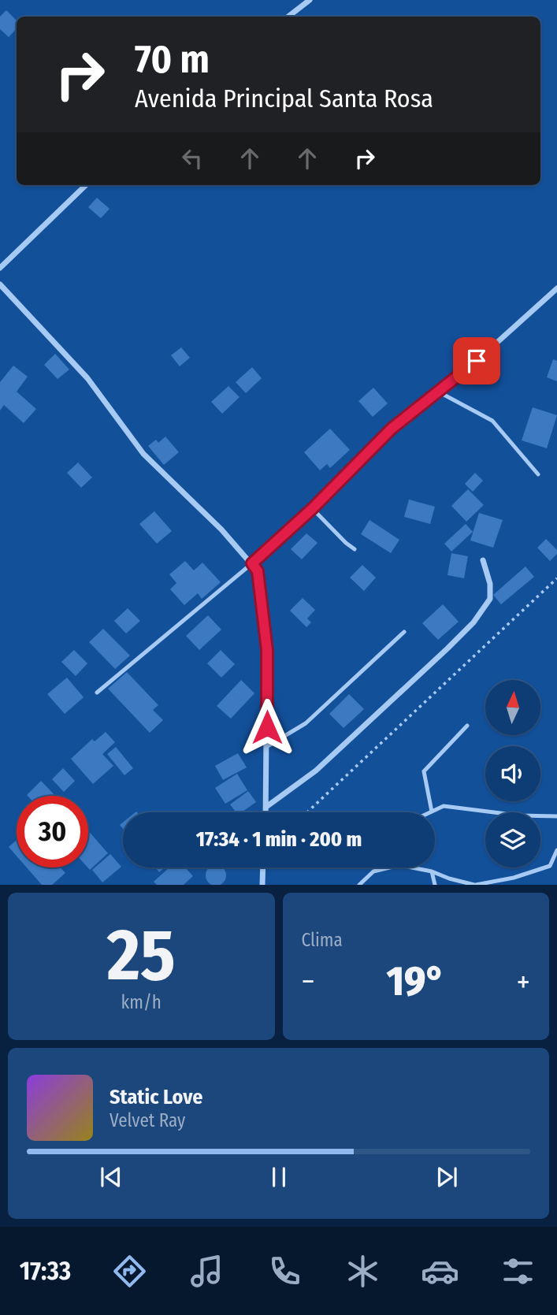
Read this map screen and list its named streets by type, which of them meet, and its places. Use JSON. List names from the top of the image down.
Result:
{
  "north": "top",
  "page": {
    "turn": ["70 m", "Avenida Principal Santa Rosa"],
    "limit": "30",
    "trip": "17:34 · 1 min · 200 m",
    "tile": [
      ["25", "km/h"],
      "Clima"
    ],
    "heat": ["−", "19°", "+"],
    "song": ["Static Love", "Velvet Ray"],
    "tabs": "17:33"
  }
}
